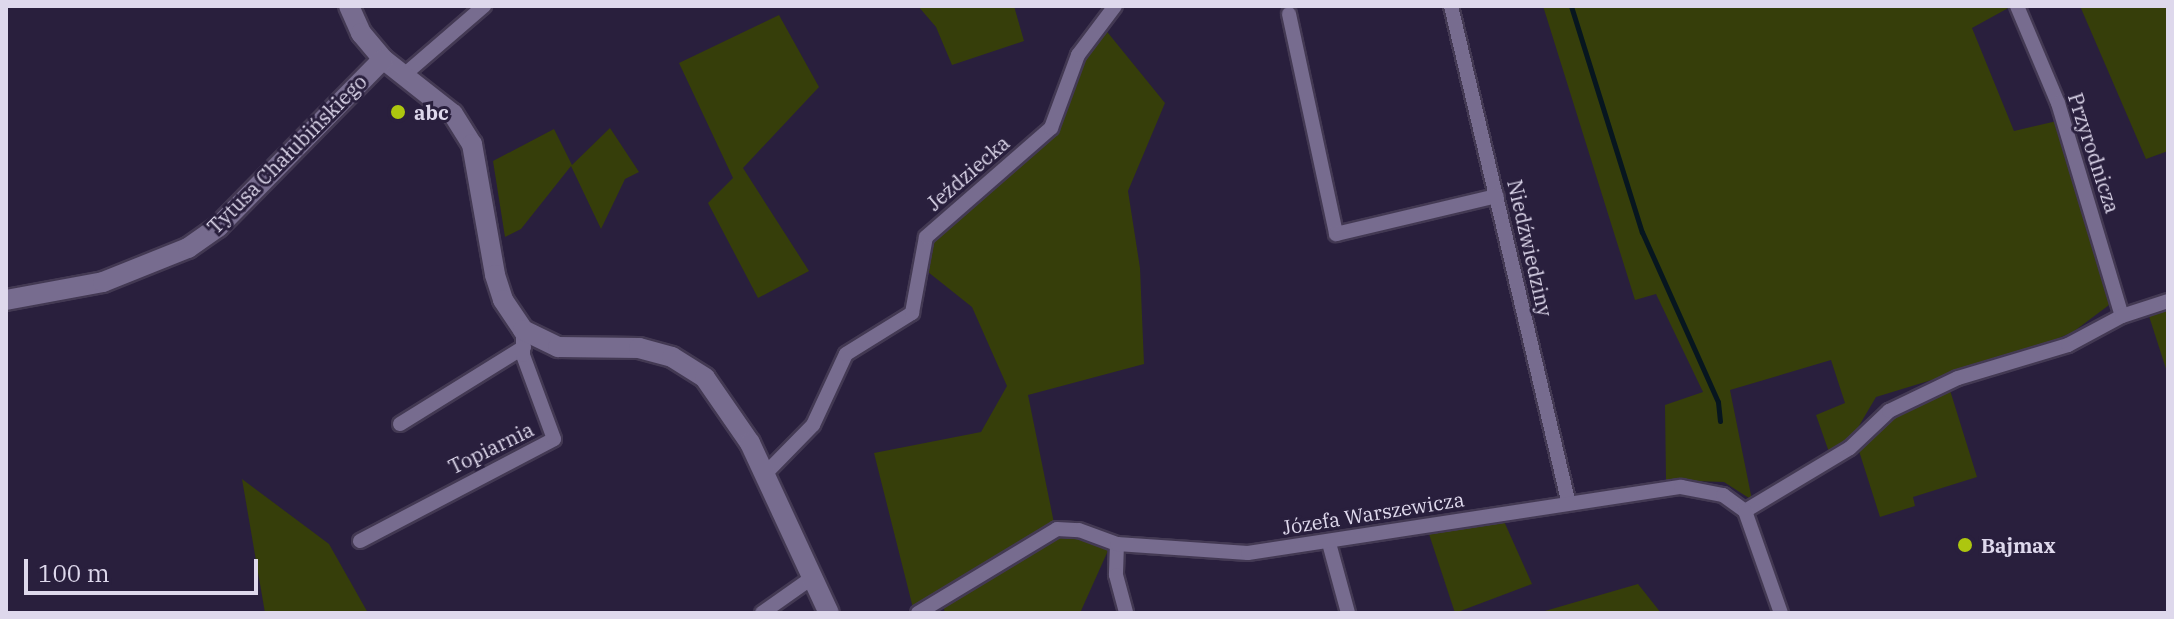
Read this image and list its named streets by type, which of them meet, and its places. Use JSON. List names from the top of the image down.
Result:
{
  "streets": {
    "street": [
      "Przyrodnicza",
      "Tytusa Chałubińskiego",
      "Jeździecka",
      "Niedźwiedziny",
      "Topiarnia",
      "Józefa Warszewicza"
    ]
  },
  "crossings": [
    ["Niedźwiedziny", "Józefa Warszewicza"]
  ],
  "places": ["abc", "Bajmax"],
  "scale_bar": "100 m"
}
